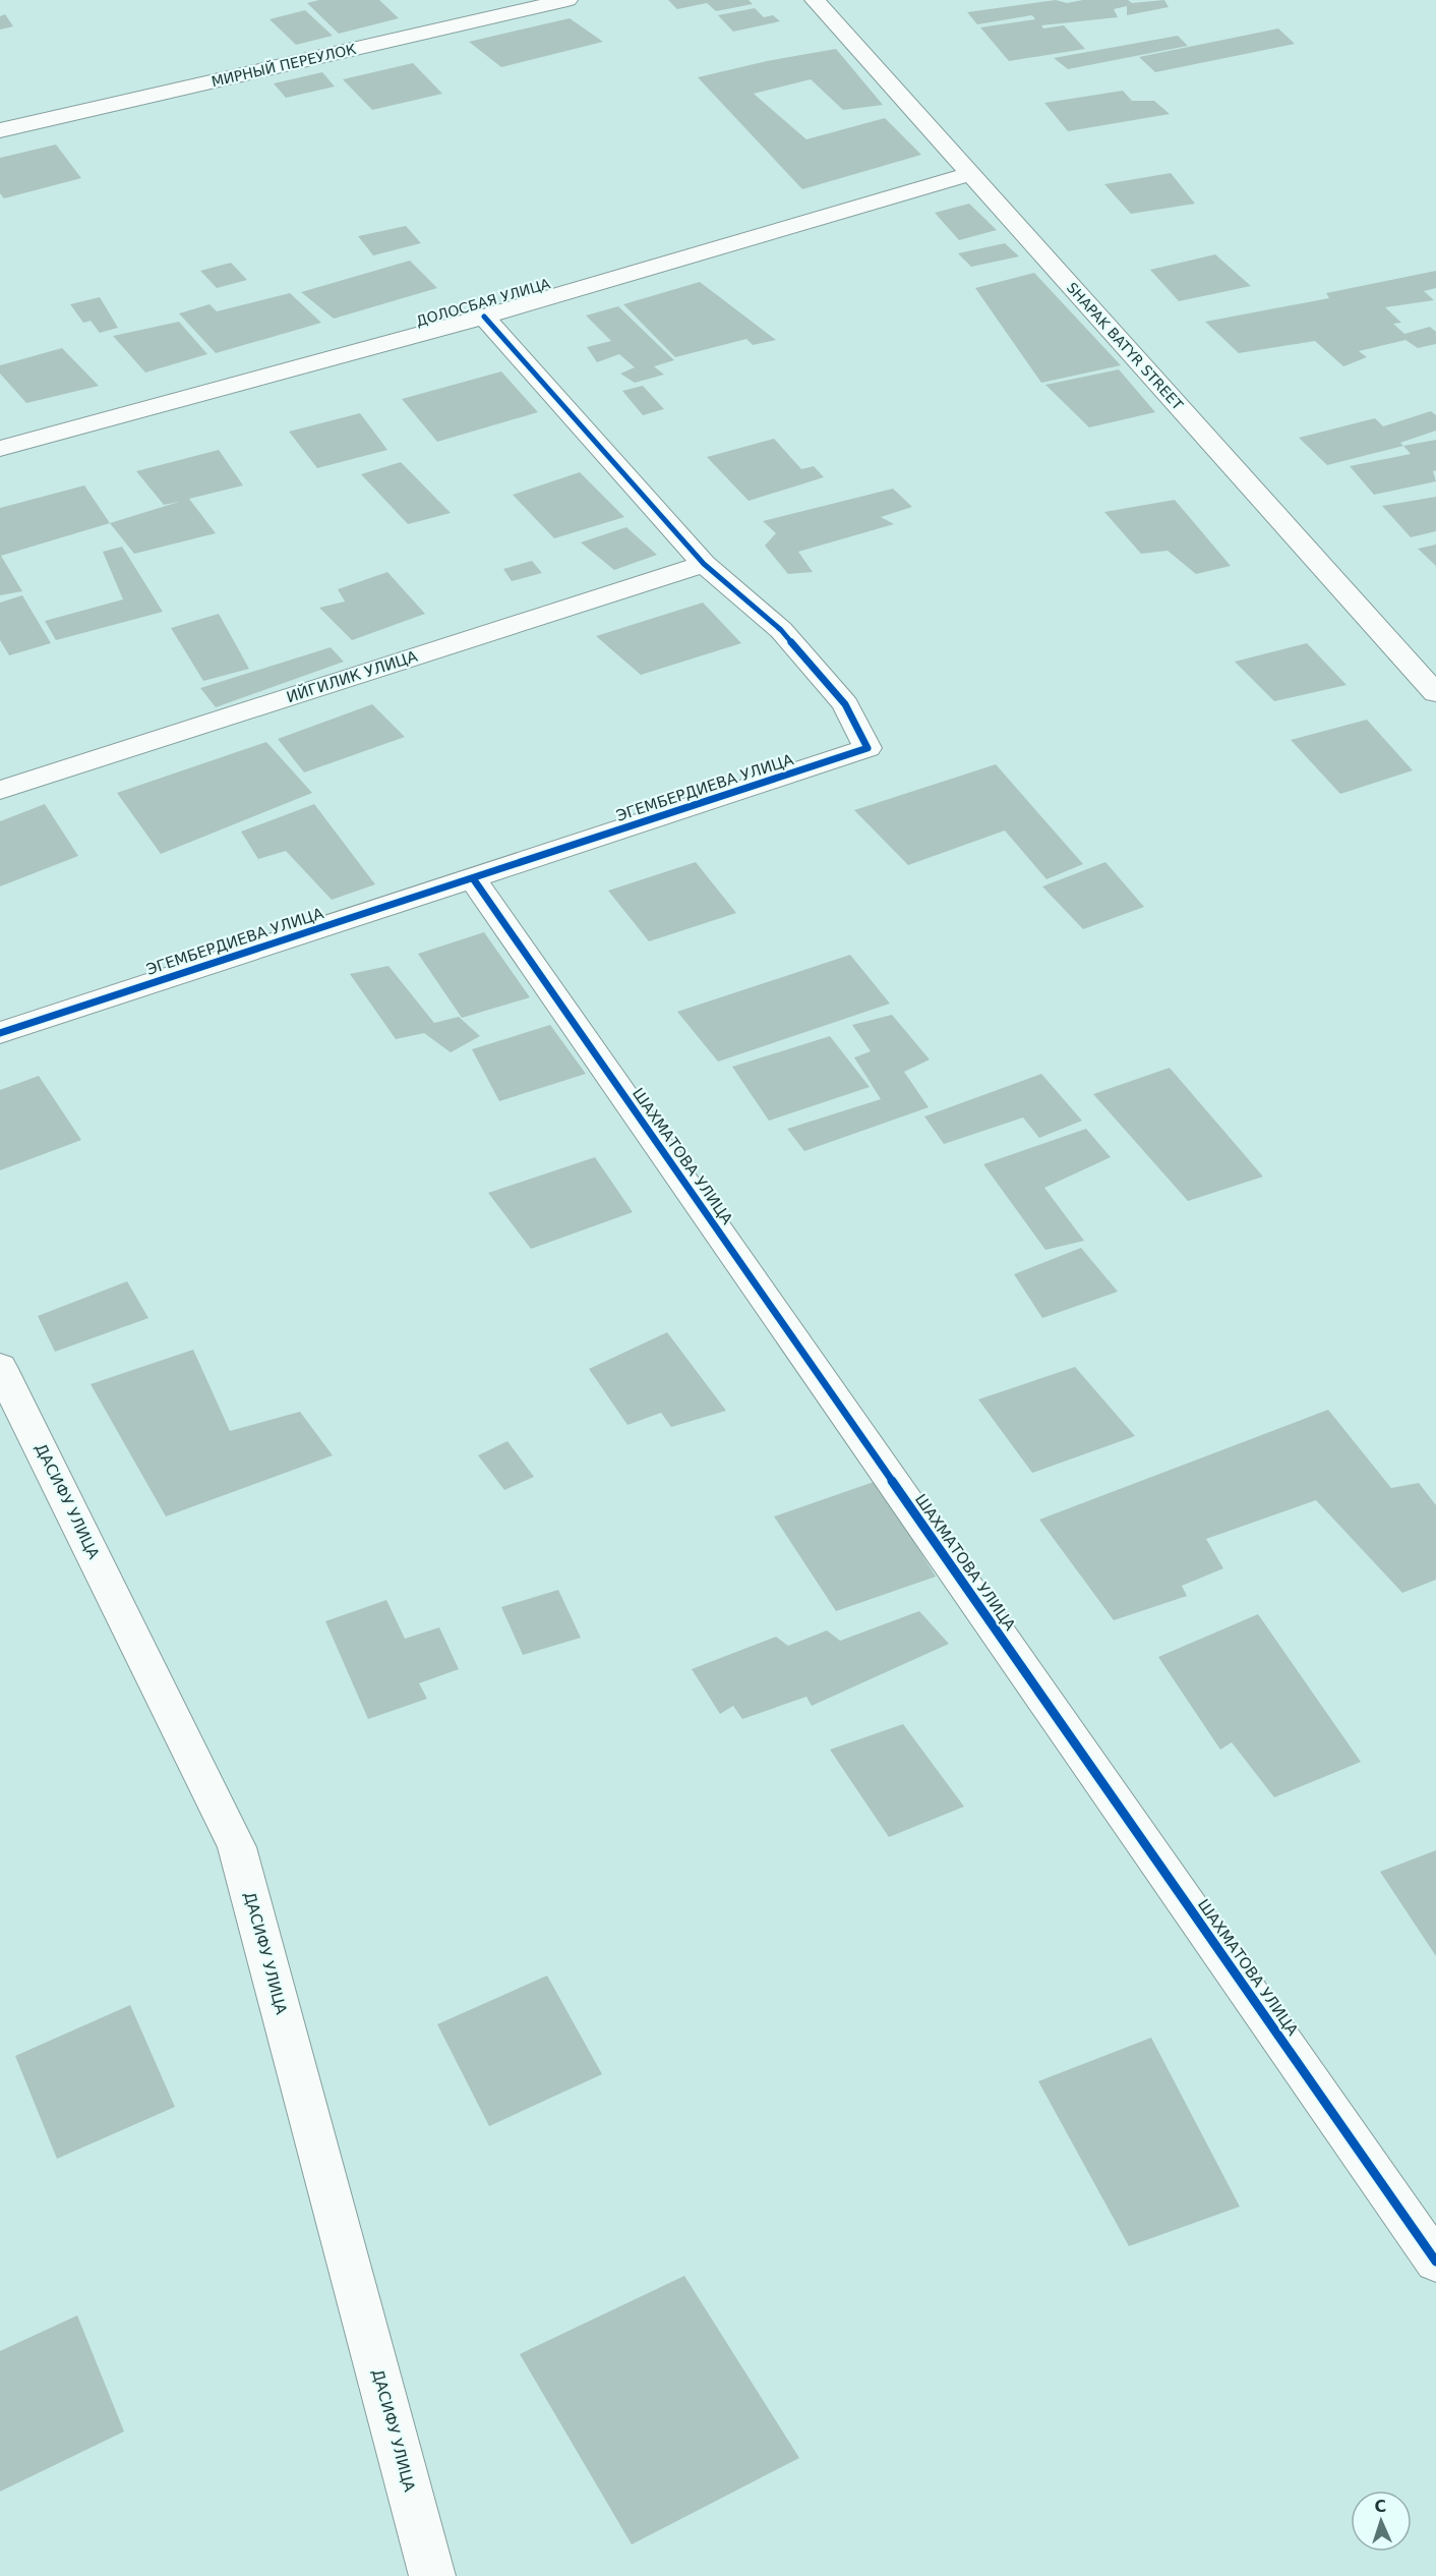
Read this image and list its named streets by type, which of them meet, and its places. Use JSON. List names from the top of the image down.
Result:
{
  "streets": {
    "street": [
      "МИРНЫЙ ПЕРЕУЛОК",
      "ДОЛОСБАЯ УЛИЦА",
      "SHAPAK BATYR STREET",
      "ИЙГИЛИК УЛИЦА",
      "ЭГЕМБЕРДИЕВА УЛИЦА",
      "ШАХМАТОВА УЛИЦА",
      "ДАСИФУ УЛИЦА"
    ]
  },
  "crossings": [
    ["ДОЛОСБАЯ УЛИЦА", "SHAPAK BATYR STREET"],
    ["ДОЛОСБАЯ УЛИЦА", "ЭГЕМБЕРДИЕВА УЛИЦА"],
    ["ИЙГИЛИК УЛИЦА", "ЭГЕМБЕРДИЕВА УЛИЦА"],
    ["ЭГЕМБЕРДИЕВА УЛИЦА", "ШАХМАТОВА УЛИЦА"]
  ],
  "north": "top"
}
